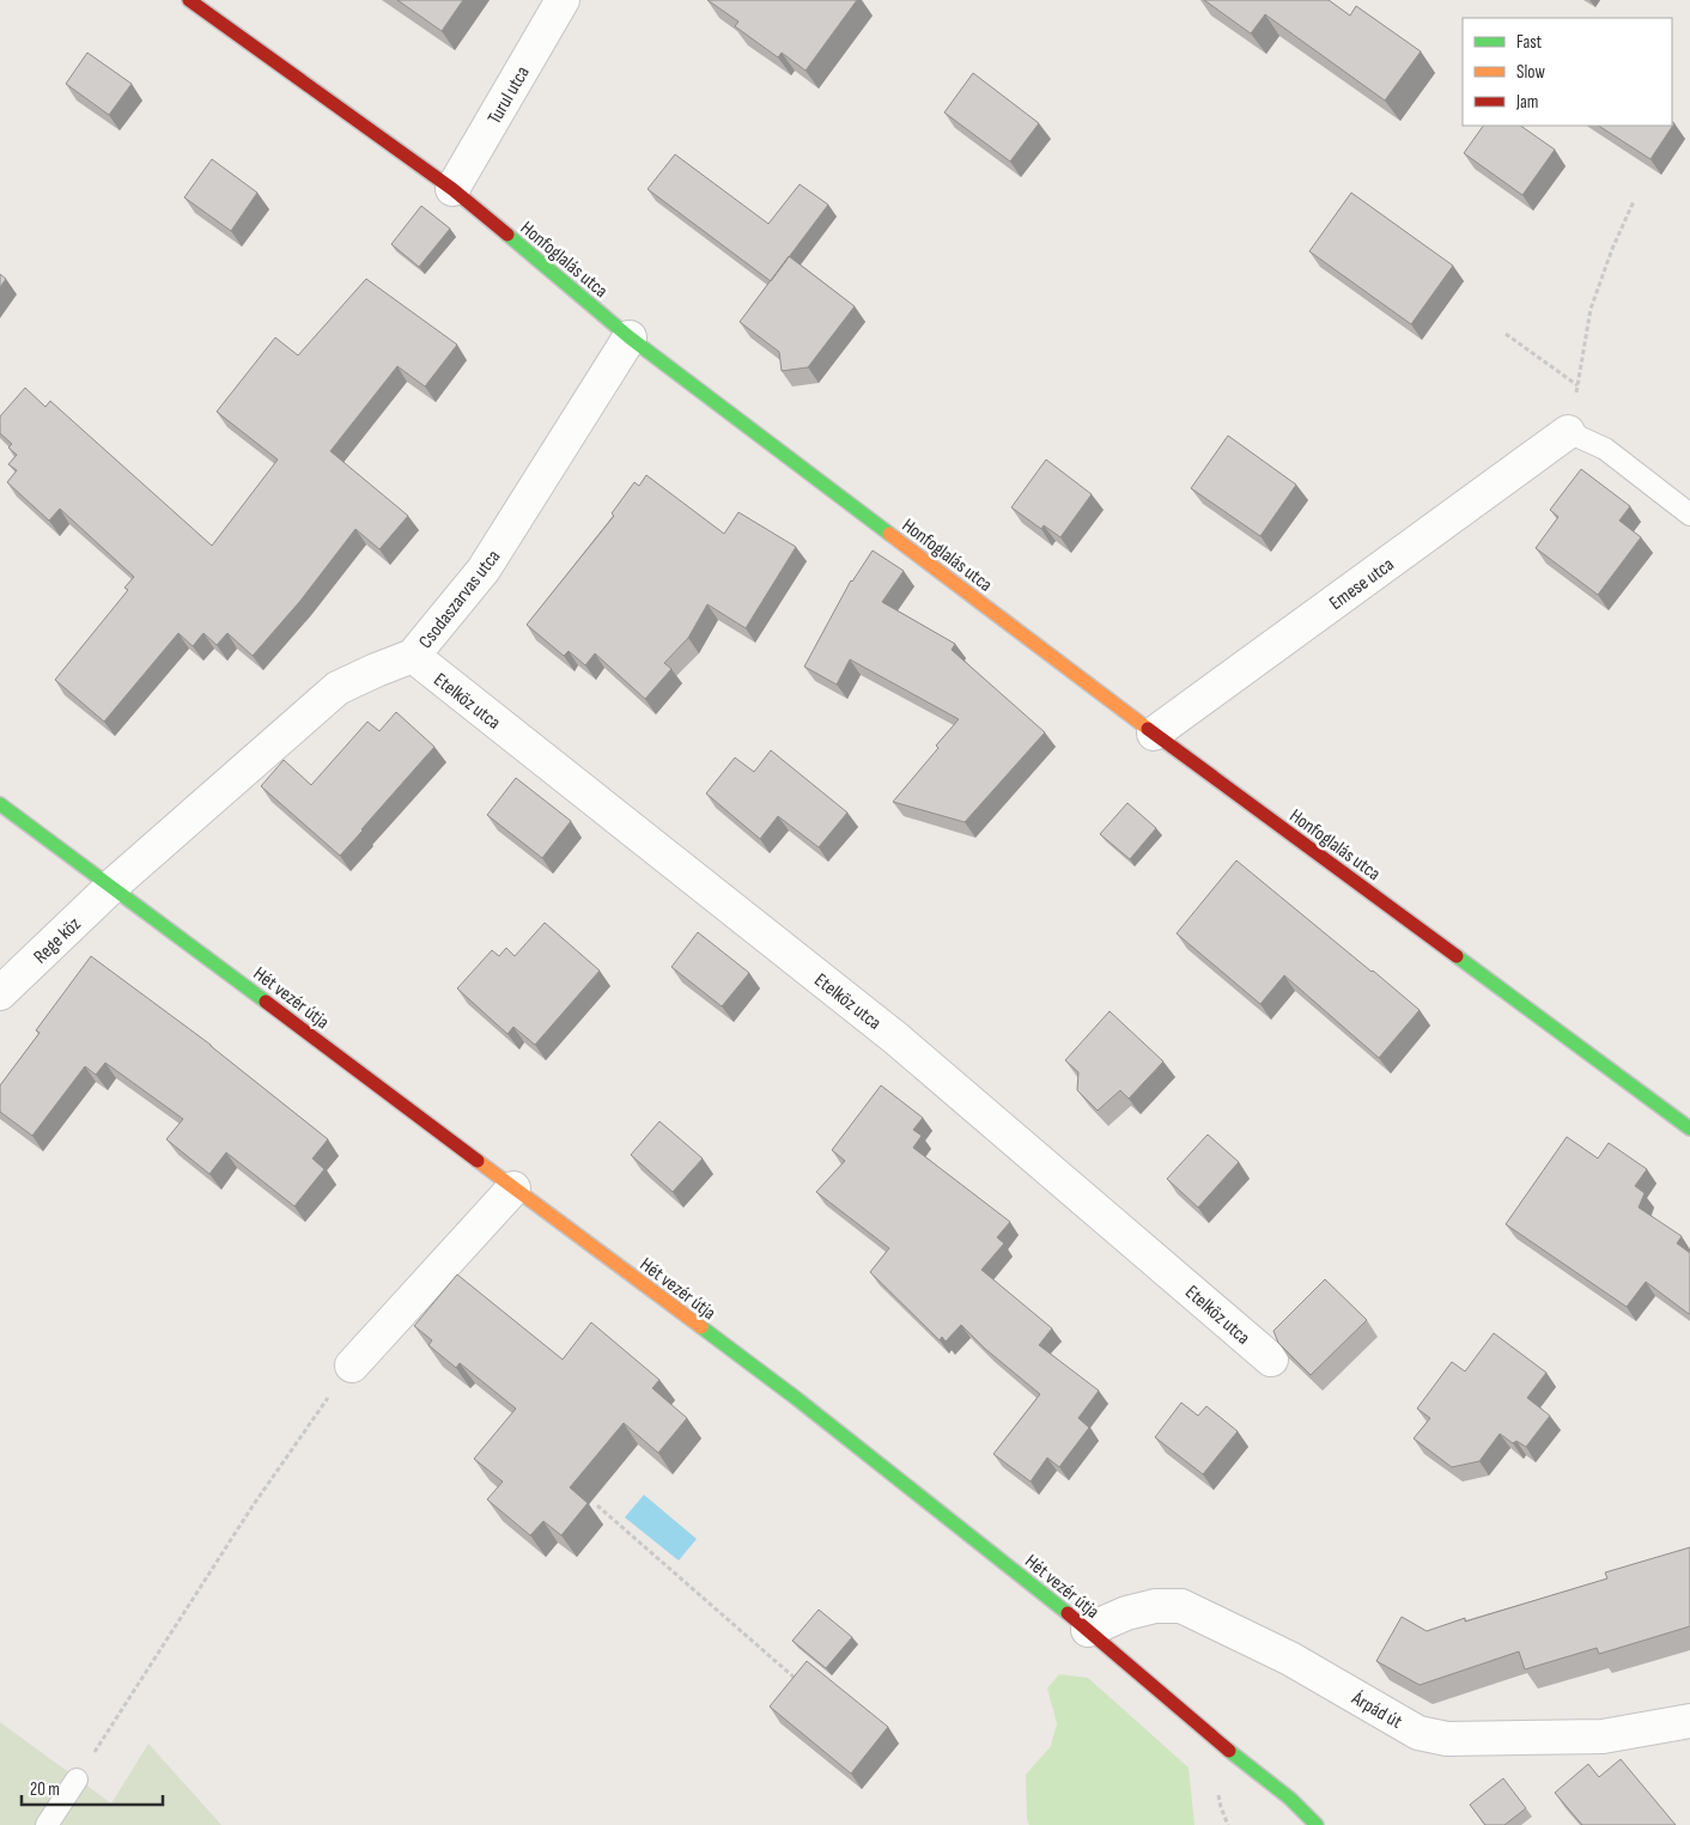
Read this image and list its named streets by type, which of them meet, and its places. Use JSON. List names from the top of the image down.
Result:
{
  "streets": {
    "street": [
      "Turul utca",
      "Honfoglalás utca",
      "Emese utca",
      "Csodaszarvas utca",
      "Etelköz utca",
      "Rege köz",
      "Hét vezér útja",
      "Árpád út"
    ]
  },
  "crossings": [
    ["Turul utca", "Honfoglalás utca"],
    ["Honfoglalás utca", "Emese utca"],
    ["Honfoglalás utca", "Csodaszarvas utca"],
    ["Csodaszarvas utca", "Etelköz utca"],
    ["Csodaszarvas utca", "Rege köz"],
    ["Csodaszarvas utca", "Hét vezér útja"],
    ["Rege köz", "Hét vezér útja"],
    ["Hét vezér útja", "Árpád út"]
  ],
  "legend": ["Fast", "Slow", "Jam"],
  "scale_bar": "20 m"
}
